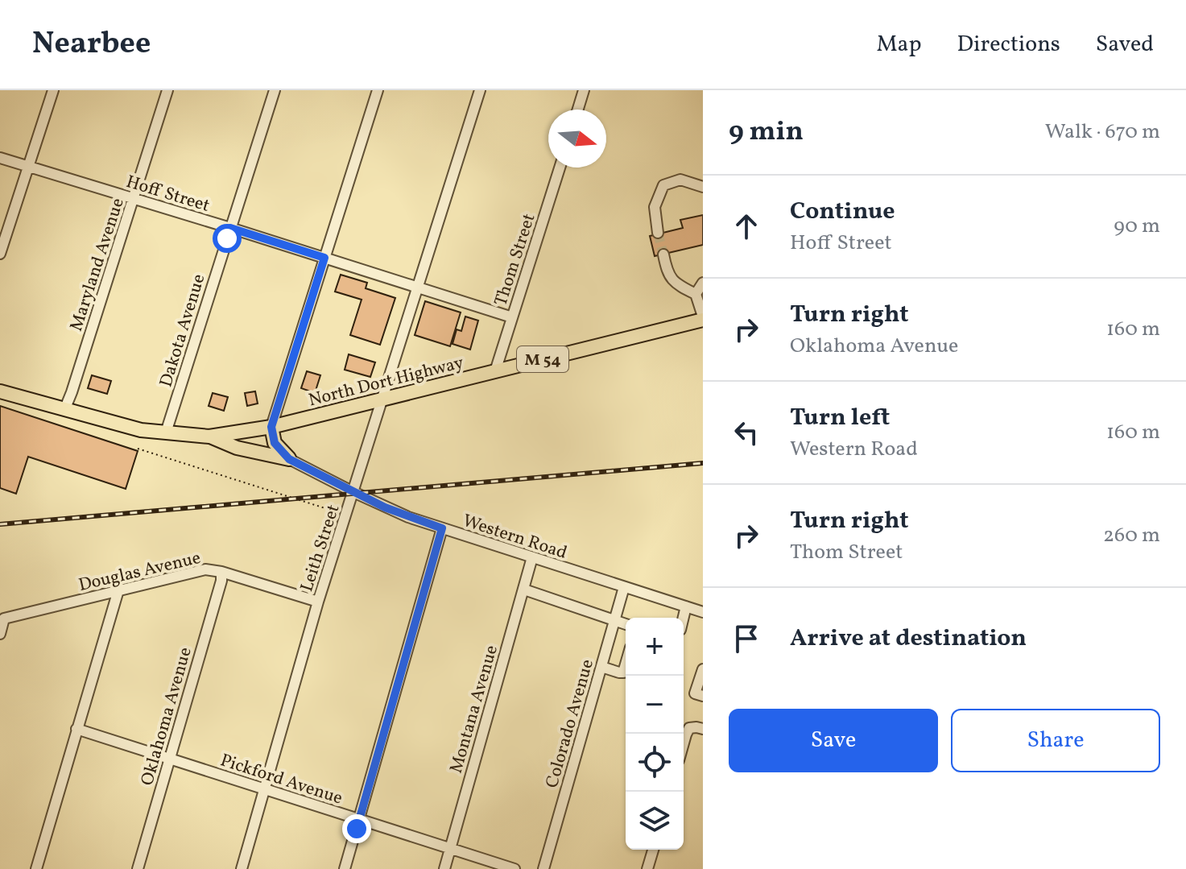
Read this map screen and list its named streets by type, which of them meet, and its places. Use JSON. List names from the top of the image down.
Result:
{
  "streets": {
    "main road": ["M 54", "North Dort Highway"],
    "street": [
      "Hoff Street",
      "Thom Street",
      "Maryland Avenue",
      "Dakota Avenue",
      "Western Road",
      "Leith Street",
      "Douglas Avenue",
      "Montana Avenue",
      "Oklahoma Avenue",
      "Colorado Avenue",
      "Pickford Avenue"
    ]
  },
  "crossings": [
    ["Hoff Street", "Thom Street"],
    ["Hoff Street", "Maryland Avenue"],
    ["Hoff Street", "Dakota Avenue"],
    ["Hoff Street", "Leith Street"],
    ["Thom Street", "North Dort Highway"],
    ["Maryland Avenue", "North Dort Highway"],
    ["Dakota Avenue", "North Dort Highway"],
    ["North Dort Highway", "Leith Street"],
    ["Western Road", "Leith Street"],
    ["Western Road", "Montana Avenue"],
    ["Western Road", "Colorado Avenue"],
    ["Leith Street", "Douglas Avenue"],
    ["Leith Street", "Pickford Avenue"],
    ["Douglas Avenue", "Oklahoma Avenue"],
    ["Montana Avenue", "Pickford Avenue"],
    ["Oklahoma Avenue", "Pickford Avenue"]
  ],
  "north": "right",
  "page": {
    "header": "Nearbee",
    "nav": ["Map", "Directions", "Saved"],
    "heading": ["9 min", "Walk · 670 m"],
    "list": [
      ["Continue", "Hoff Street", "90 m"],
      ["Turn right", "Oklahoma Avenue", "160 m"],
      ["Turn left", "Western Road", "160 m"],
      ["Turn right", "Thom Street", "260 m"],
      "Arrive at destination"
    ],
    "map_buttons": ["+", "−"],
    "buttons": ["Save", "Share"]
  }
}
